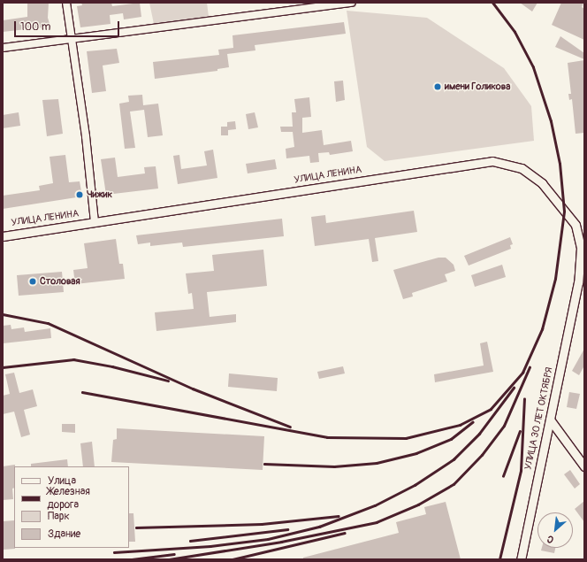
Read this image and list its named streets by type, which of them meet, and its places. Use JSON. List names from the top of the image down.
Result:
{
  "streets": {
    "street": ["УЛИЦА ЛЕНИНА", "УЛИЦА 30 ЛЕТ ОКТЯБРЯ"]
  },
  "crossings": [
    ["УЛИЦА ЛЕНИНА", "УЛИЦА 30 ЛЕТ ОКТЯБРЯ"]
  ],
  "places": ["имени Голикова", "Чижик", "Столовая"],
  "legend": [
    "Улица",
    "Железная дорога",
    "Парк",
    "Здание"
  ],
  "scale_bar": "100 m",
  "north": "bottom left"
}
